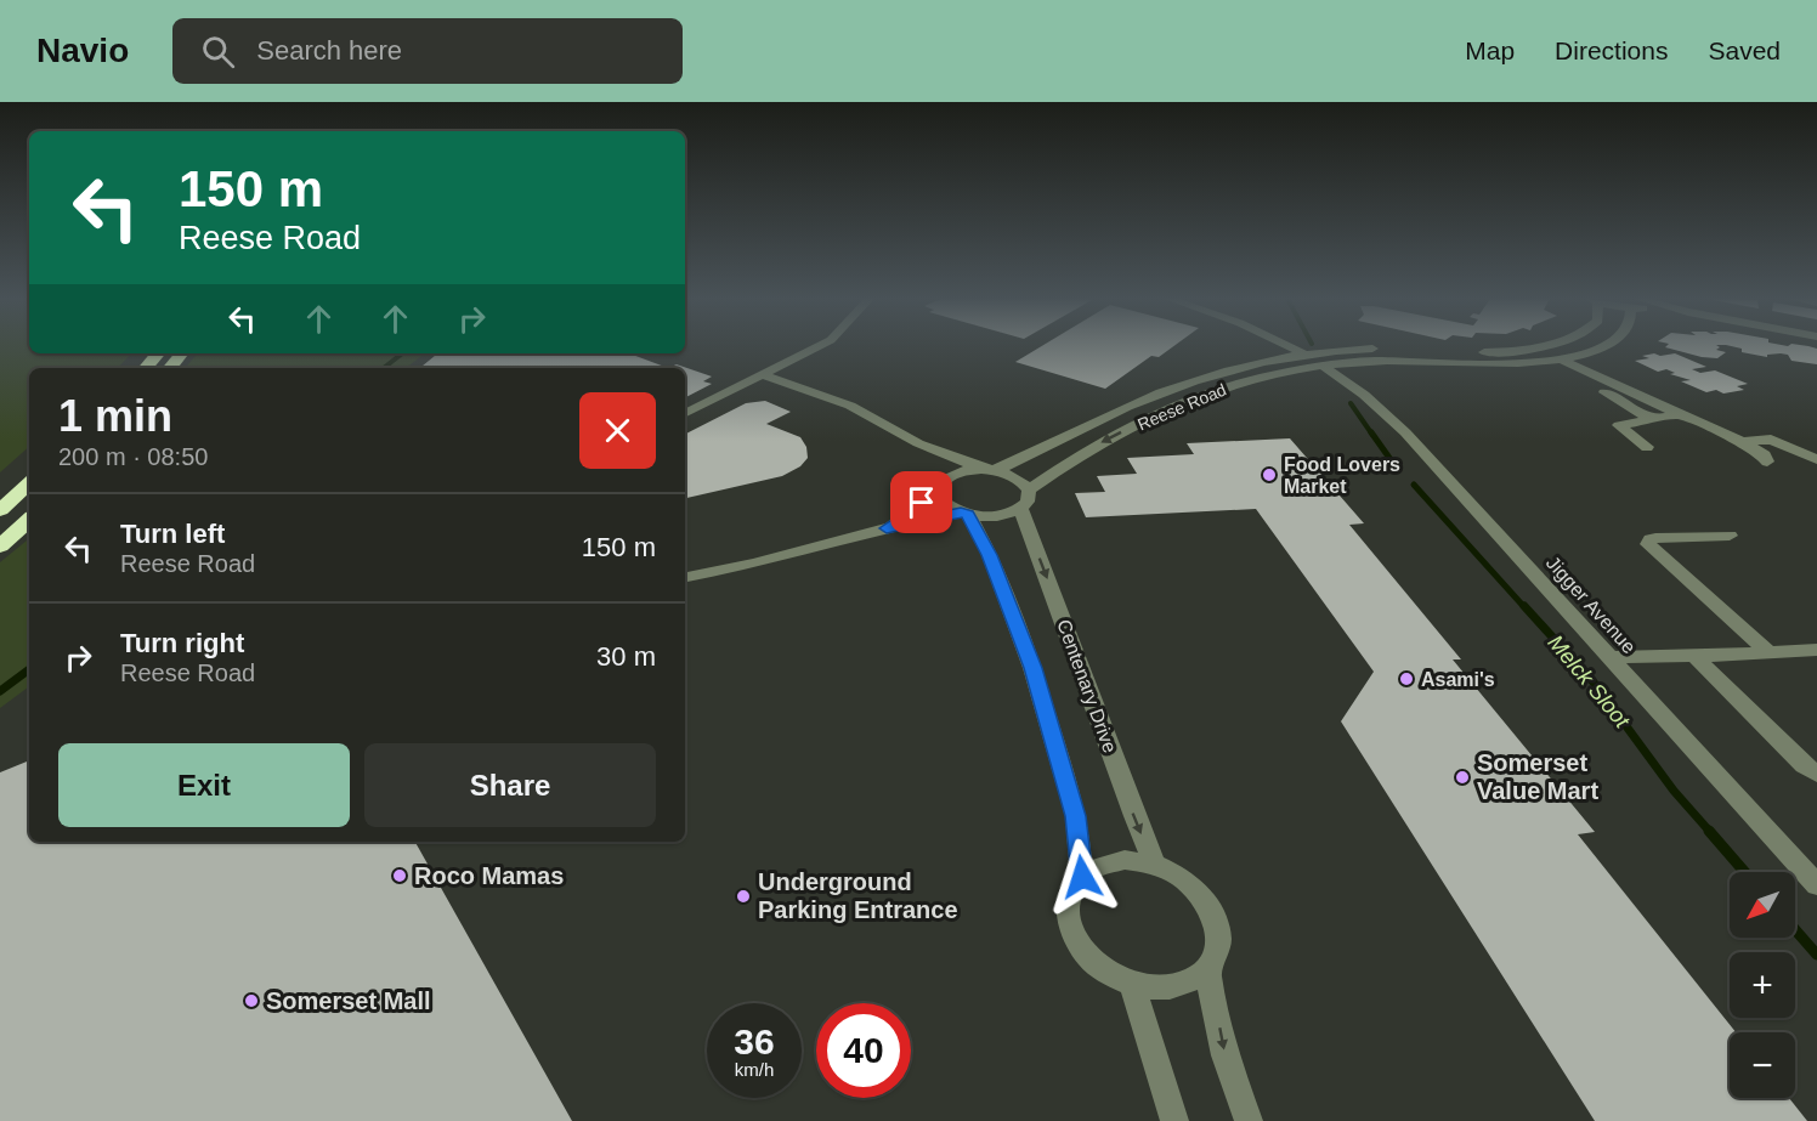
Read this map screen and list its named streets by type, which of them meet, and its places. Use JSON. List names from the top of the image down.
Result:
{
  "streets": {
    "street": ["Reese Road", "Jigger Avenue", "Centenary Drive"]
  },
  "crossings": [
    ["Reese Road", "Jigger Avenue"]
  ],
  "water": ["Melck Sloot"],
  "places": [
    "Food Lovers Market",
    "Asami's",
    "Somerset Value Mart",
    "Roco Mamas",
    "Underground Parking Entrance",
    "Somerset Mall"
  ],
  "north": "bottom left",
  "page": {
    "header": "Navio",
    "search": "Search here",
    "nav": ["Map", "Directions", "Saved"],
    "turn": ["150 m", "Reese Road"],
    "heading": ["1 min", "200 m · 08:50"],
    "list": [
      {
        "name": "Turn left",
        "note": "Reese Road",
        "value": "150 m"
      },
      {
        "name": "Turn right",
        "note": "Reese Road",
        "value": "30 m"
      }
    ],
    "buttons": ["Exit", "Share"],
    "map_buttons": ["+", "−"],
    "speed": "36 km/h",
    "limit": "40"
  }
}
